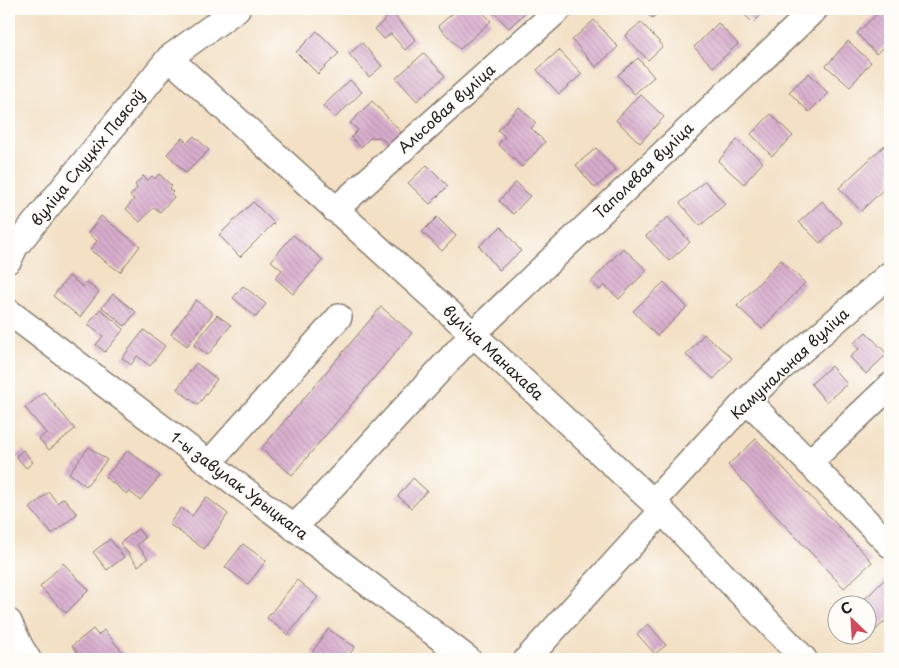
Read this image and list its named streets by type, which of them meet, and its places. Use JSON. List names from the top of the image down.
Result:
{
  "streets": {
    "street": [
      "Альсовая вуліца",
      "вуліца Слуцкіх Паясоў",
      "Таполевая вуліца",
      "вуліца Манахава",
      "Камунальная вуліца",
      "1-ы завулак Урыцкага"
    ]
  },
  "crossings": [
    ["Альсовая вуліца", "вуліца Манахава"],
    ["вуліца Слуцкіх Паясоў", "вуліца Манахава"],
    ["Таполевая вуліца", "вуліца Манахава"],
    ["Таполевая вуліца", "1-ы завулак Урыцкага"],
    ["вуліца Манахава", "Камунальная вуліца"]
  ],
  "north": "top left"
}
